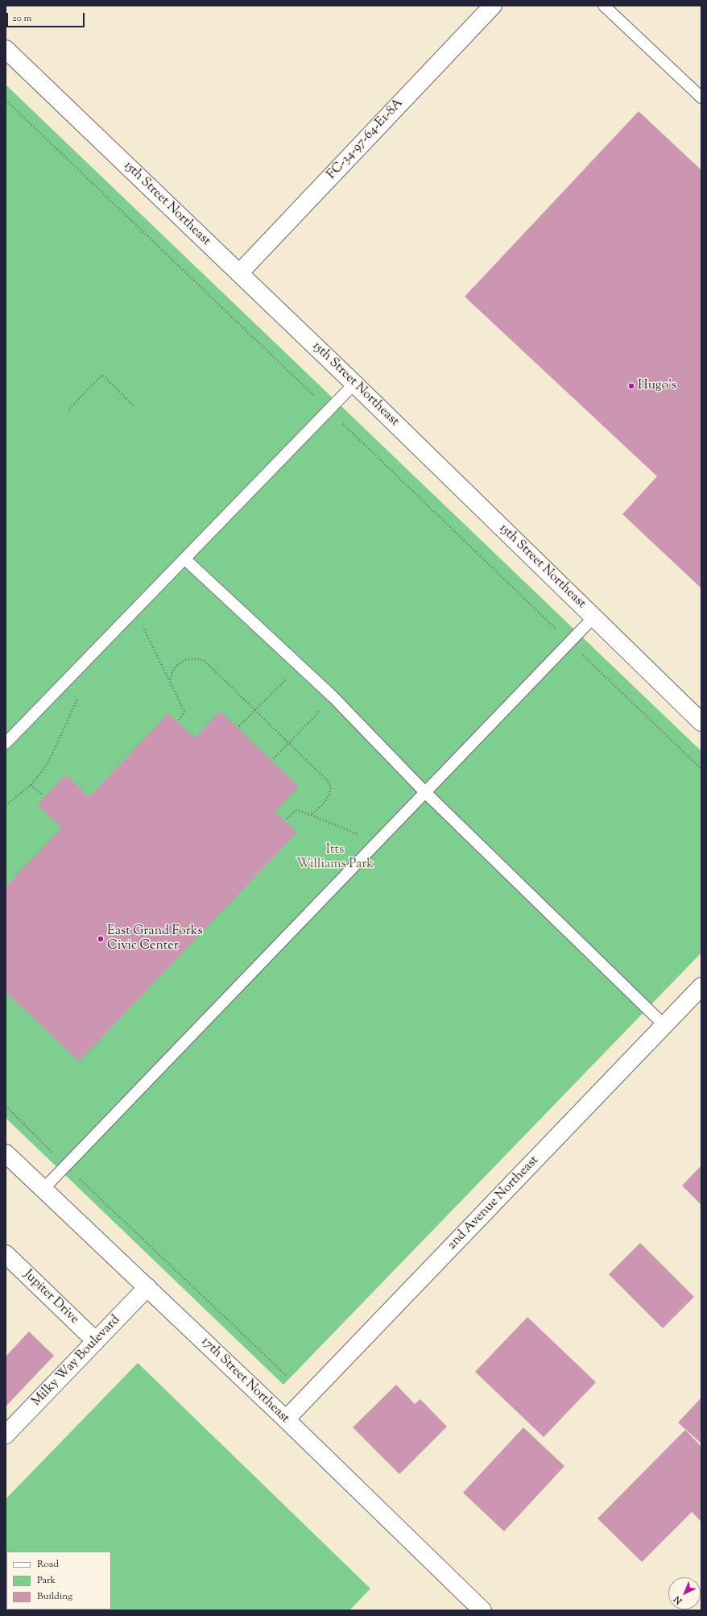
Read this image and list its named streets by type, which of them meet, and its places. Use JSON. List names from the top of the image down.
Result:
{
  "streets": {
    "street": [
      "FC-34-97-64-E1-8A",
      "15th Street Northeast",
      "2nd Avenue Northeast",
      "Jupiter Drive",
      "Milky Way Boulevard",
      "17th Street Northeast"
    ]
  },
  "crossings": [
    ["FC-34-97-64-E1-8A", "15th Street Northeast"],
    ["2nd Avenue Northeast", "17th Street Northeast"],
    ["Jupiter Drive", "Milky Way Boulevard"],
    ["Milky Way Boulevard", "17th Street Northeast"]
  ],
  "parks": ["Itts Williams Park"],
  "places": ["Hugo's", "East Grand Forks Civic Center"],
  "legend": ["Road", "Park", "Building"],
  "scale_bar": "20 m",
  "north": "bottom left"
}
